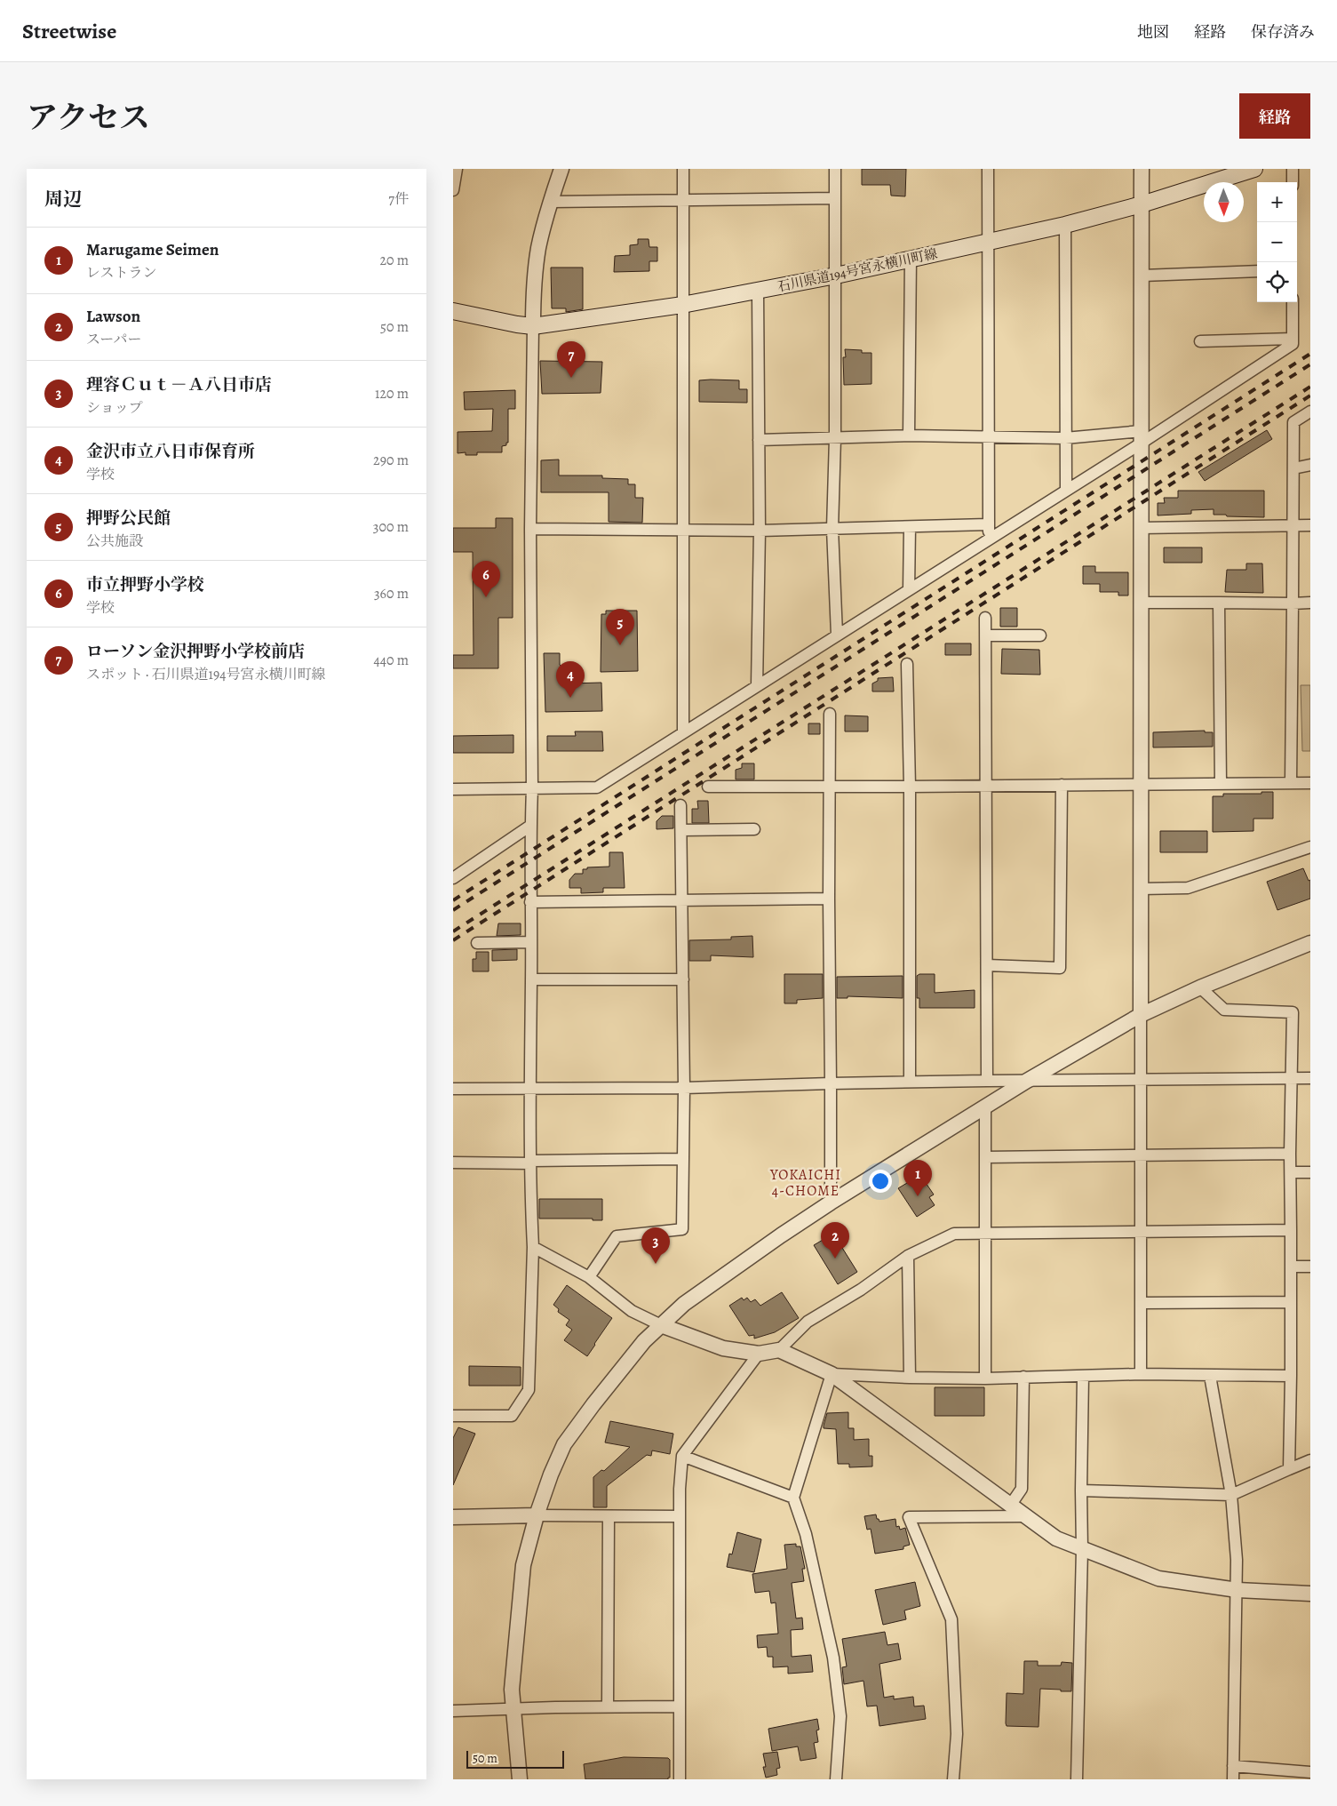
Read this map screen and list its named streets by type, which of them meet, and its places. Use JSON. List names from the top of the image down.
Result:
{
  "streets": {
    "main road": ["石川県道194号宮永横川町線"]
  },
  "districts": ["YOKAICHI 4-CHOME"],
  "scale_bar": "50 m",
  "north": "bottom",
  "page": {
    "header": "Streetwise",
    "nav": ["地図", "経路", "保存済み"],
    "title": "アクセス",
    "buttons": "経路",
    "heading": ["周辺", "7件"],
    "map_buttons": ["+", "−"],
    "list": [
      {
        "mark": "1",
        "name": "Marugame Seimen",
        "note": "レストラン",
        "value": "20 m"
      },
      {
        "mark": "2",
        "name": "Lawson",
        "note": "スーパー",
        "value": "50 m"
      },
      {
        "mark": "3",
        "name": "理容Ｃｕｔ－Ａ八日市店",
        "note": "ショップ",
        "value": "120 m"
      },
      {
        "mark": "4",
        "name": "金沢市立八日市保育所",
        "note": "学校",
        "value": "290 m"
      },
      {
        "mark": "5",
        "name": "押野公民館",
        "note": "公共施設",
        "value": "300 m"
      },
      {
        "mark": "6",
        "name": "市立押野小学校",
        "note": "学校",
        "value": "360 m"
      },
      {
        "mark": "7",
        "name": "ローソン金沢押野小学校前店",
        "note": "スポット · 石川県道194号宮永横川町線",
        "value": "440 m"
      }
    ],
    "pins": [
      "7",
      "6",
      "5",
      "4",
      "1",
      "2",
      "3"
    ],
    "scale": "50 m"
  }
}
